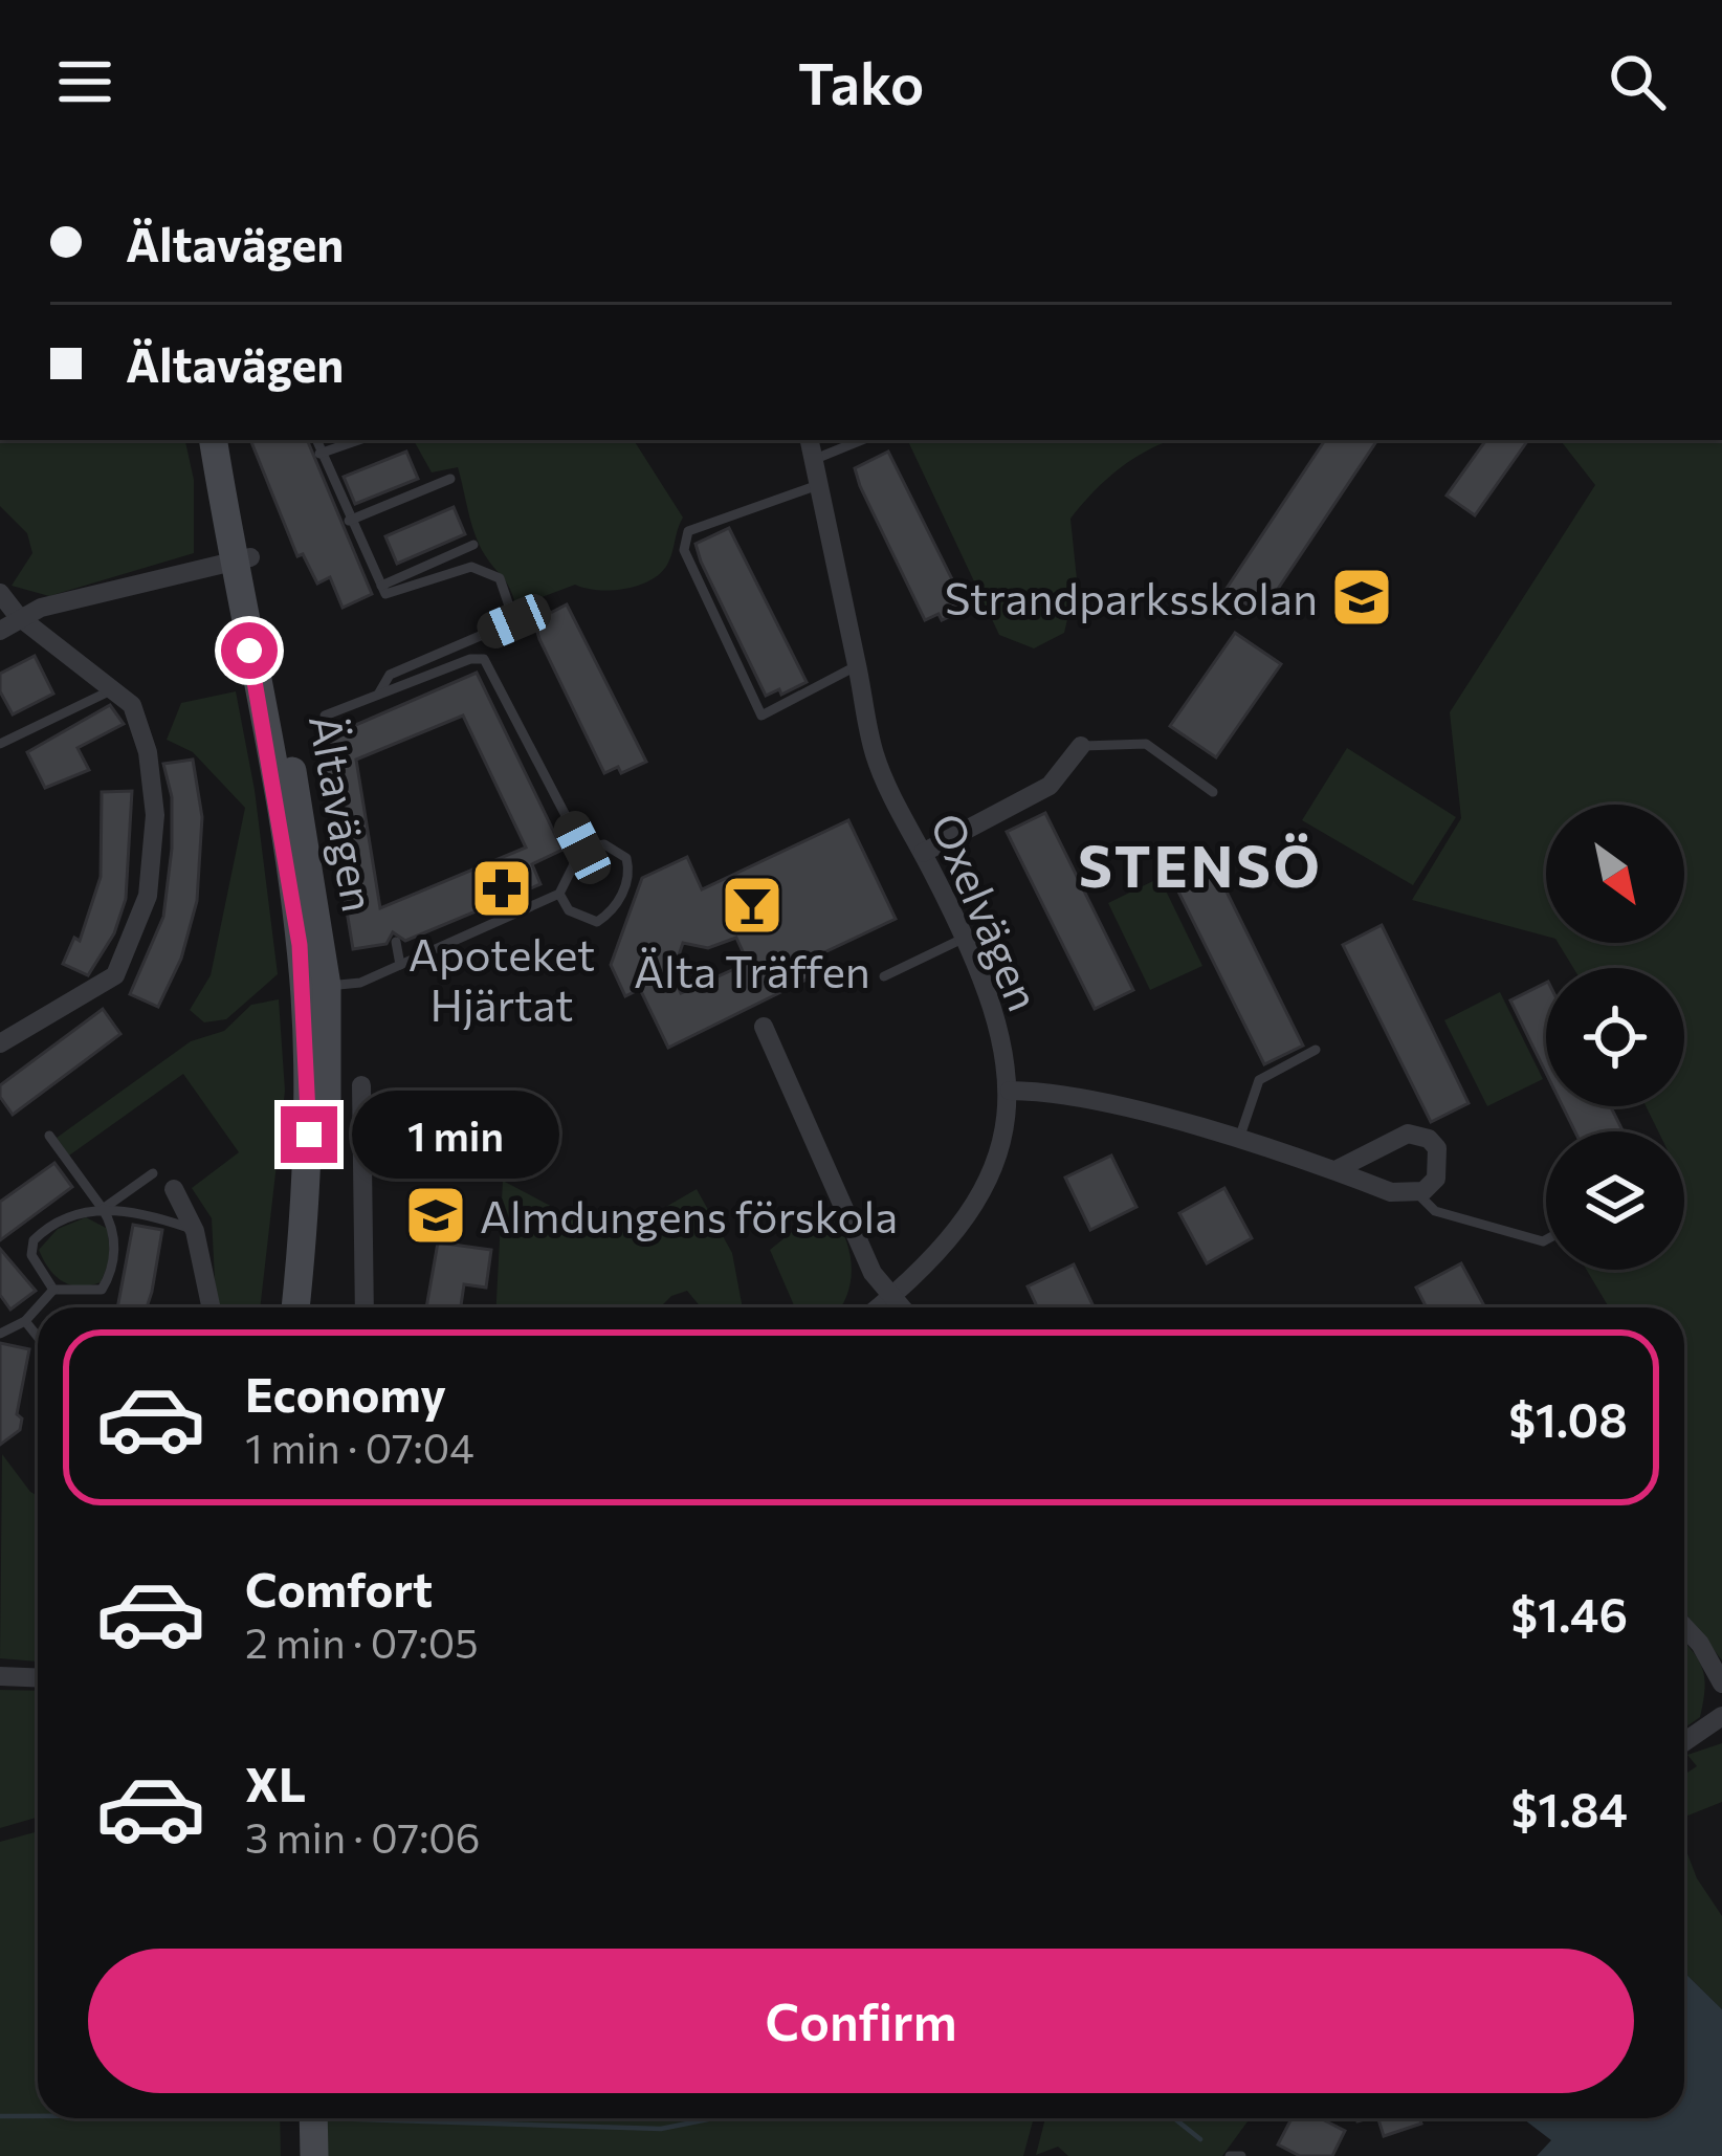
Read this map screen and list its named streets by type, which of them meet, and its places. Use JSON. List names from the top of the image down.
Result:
{
  "streets": {
    "main road": ["Ältavägen"],
    "street": ["Oxelvägen"]
  },
  "districts": ["STENSÖ"],
  "places": {
    "school or university": ["Strandparksskolan", "Almdungens förskola"],
    "pharmacy": ["Apoteket Hjärtat"],
    "bar": ["Älta Träffen"]
  },
  "north": "bottom right",
  "page": {
    "header": "Tako",
    "banner": ["Ältavägen", "Ältavägen"],
    "bubble": "1 min",
    "list": [
      {
        "name": "Economy",
        "note": "1 min · 07:04",
        "value": "$1.08"
      },
      {
        "name": "Comfort",
        "note": "2 min · 07:05",
        "value": "$1.46"
      },
      {
        "name": "XL",
        "note": "3 min · 07:06",
        "value": "$1.84"
      }
    ],
    "buttons": "Confirm"
  }
}
